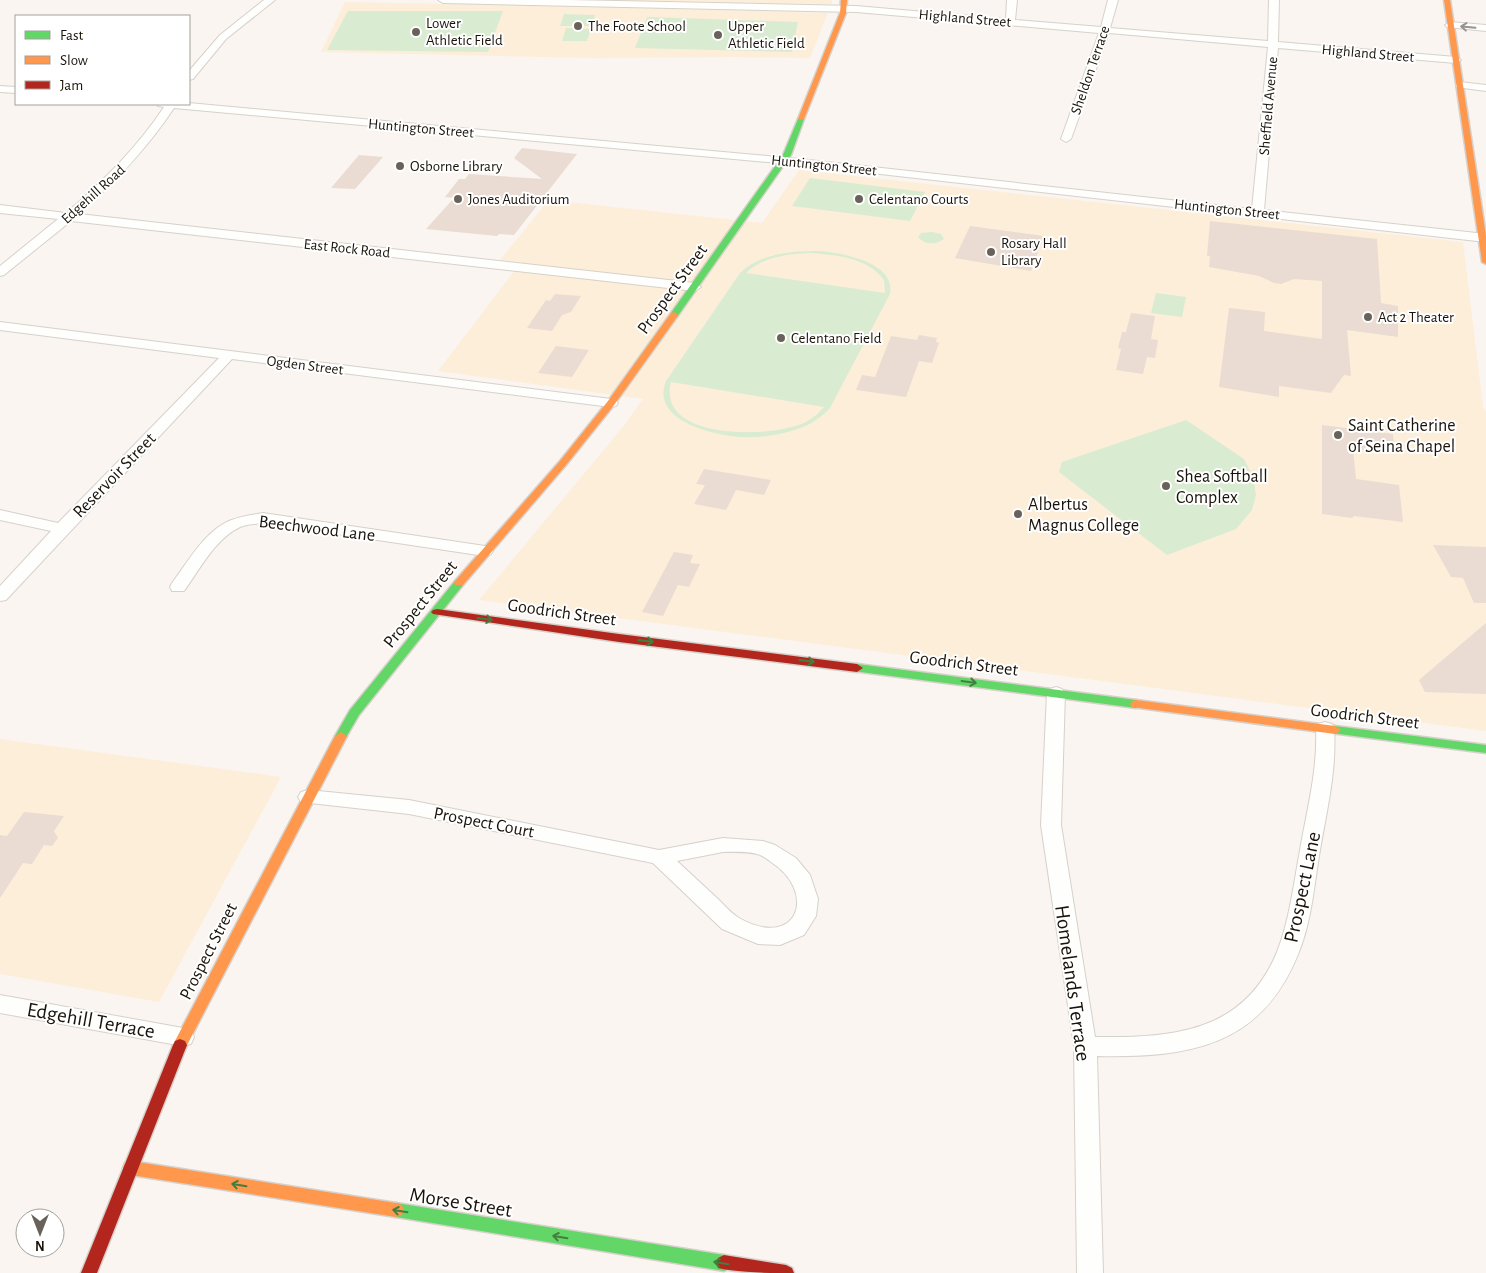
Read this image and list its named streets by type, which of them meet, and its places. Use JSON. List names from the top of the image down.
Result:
{
  "streets": {
    "main road": ["Prospect Street", "Goodrich Street", "Morse Street"],
    "street": [
      "Highland Street",
      "Sheldon Terrace",
      "Sheffield Avenue",
      "Huntington Street",
      "Edgehill Road",
      "East Rock Road",
      "Ogden Street",
      "Reservoir Street",
      "Beechwood Lane",
      "Prospect Court",
      "Prospect Lane",
      "Homelands Terrace",
      "Edgehill Terrace"
    ]
  },
  "crossings": [
    ["Highland Street", "Sheldon Terrace"],
    ["Highland Street", "Sheffield Avenue"],
    ["Highland Street", "Prospect Street"],
    ["Sheffield Avenue", "Huntington Street"],
    ["Huntington Street", "Prospect Street"],
    ["Edgehill Road", "East Rock Road"],
    ["East Rock Road", "Prospect Street"],
    ["Prospect Street", "Ogden Street"],
    ["Prospect Street", "Beechwood Lane"],
    ["Prospect Street", "Goodrich Street"],
    ["Prospect Street", "Prospect Court"],
    ["Prospect Street", "Edgehill Terrace"],
    ["Prospect Street", "Morse Street"],
    ["Ogden Street", "Reservoir Street"],
    ["Goodrich Street", "Prospect Lane"],
    ["Goodrich Street", "Homelands Terrace"],
    ["Prospect Lane", "Homelands Terrace"]
  ],
  "one_way": ["Goodrich Street", "Morse Street"],
  "places": [
    "The Foote School",
    "Lower Athletic Field",
    "Upper Athletic Field",
    "Osborne Library",
    "Jones Auditorium",
    "Celentano Courts",
    "Rosary Hall Library",
    "Act 2 Theater",
    "Celentano Field",
    "Saint Catherine of Seina Chapel",
    "Shea Softball Complex",
    "Albertus Magnus College"
  ],
  "legend": ["Fast", "Slow", "Jam"],
  "north": "bottom"
}
